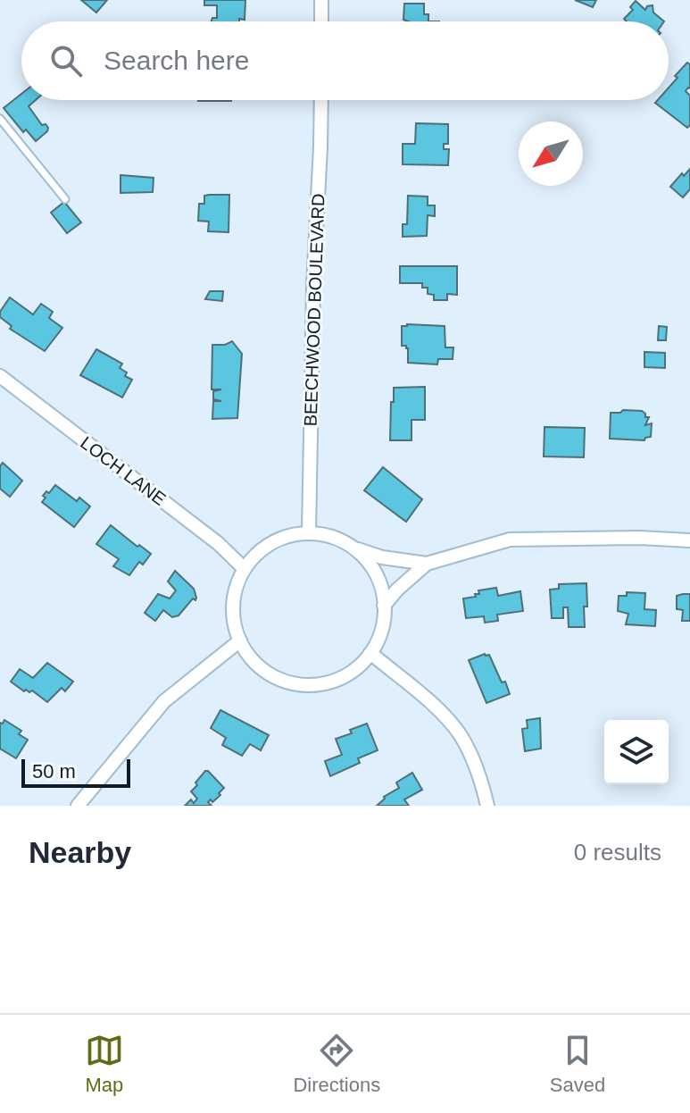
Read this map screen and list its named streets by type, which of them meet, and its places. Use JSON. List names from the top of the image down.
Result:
{
  "streets": {
    "street": ["BEECHWOOD BOULEVARD", "LOCH LANE"]
  },
  "crossings": [
    ["BEECHWOOD BOULEVARD", "LOCH LANE"]
  ],
  "scale_bar": "50 m",
  "north": "bottom left",
  "page": {
    "search": "Search here",
    "scale": "50 m",
    "heading": ["Nearby", "0 results"],
    "nav": ["Map", "Directions", "Saved"]
  }
}
